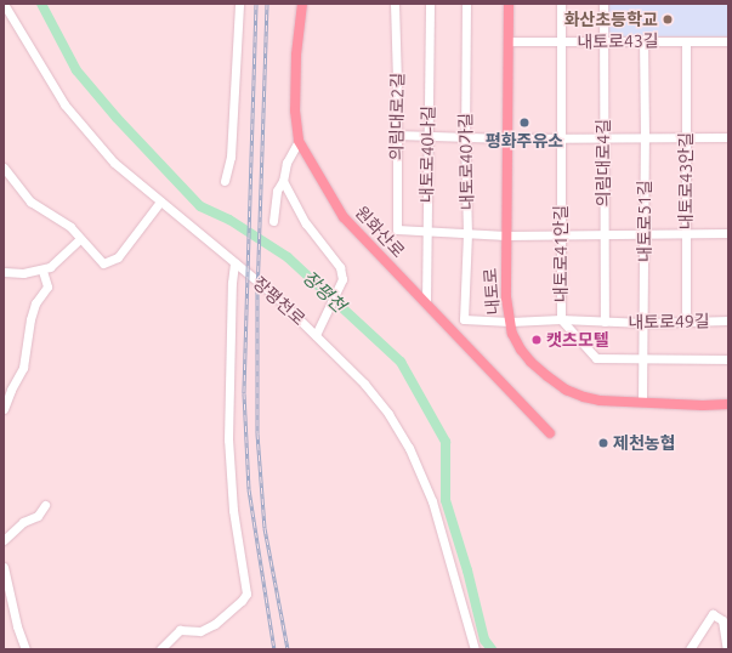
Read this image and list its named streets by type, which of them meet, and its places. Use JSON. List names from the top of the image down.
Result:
{
  "streets": {
    "main road": ["원화산로", "내토로"],
    "street": [
      "내토로43길",
      "의림대로2길",
      "내토로40나길",
      "내토로40가길",
      "의림대로4길",
      "내토로43안길",
      "내토로51길",
      "내토로41안길",
      "장평천로",
      "내토로49길"
    ]
  },
  "crossings": [
    ["내토로43길", "의림대로4길"],
    ["내토로43길", "내토로43안길"],
    ["내토로43길", "내토로51길"],
    ["내토로43길", "내토로41안길"],
    ["내토로43길", "내토로"],
    ["의림대로2길", "내토로40나길"],
    ["내토로40나길", "원화산로"],
    ["내토로40가길", "내토로49길"],
    ["의림대로4길", "내토로49길"],
    ["내토로43안길", "내토로49길"],
    ["내토로51길", "내토로41안길"],
    ["내토로51길", "내토로"],
    ["내토로51길", "내토로49길"],
    ["내토로41안길", "내토로49길"],
    ["내토로", "내토로49길"]
  ],
  "water": ["장평천"],
  "places": [
    "화산초등학교",
    "평화주유소",
    "캣츠모텔",
    "제천농협"
  ]
}
